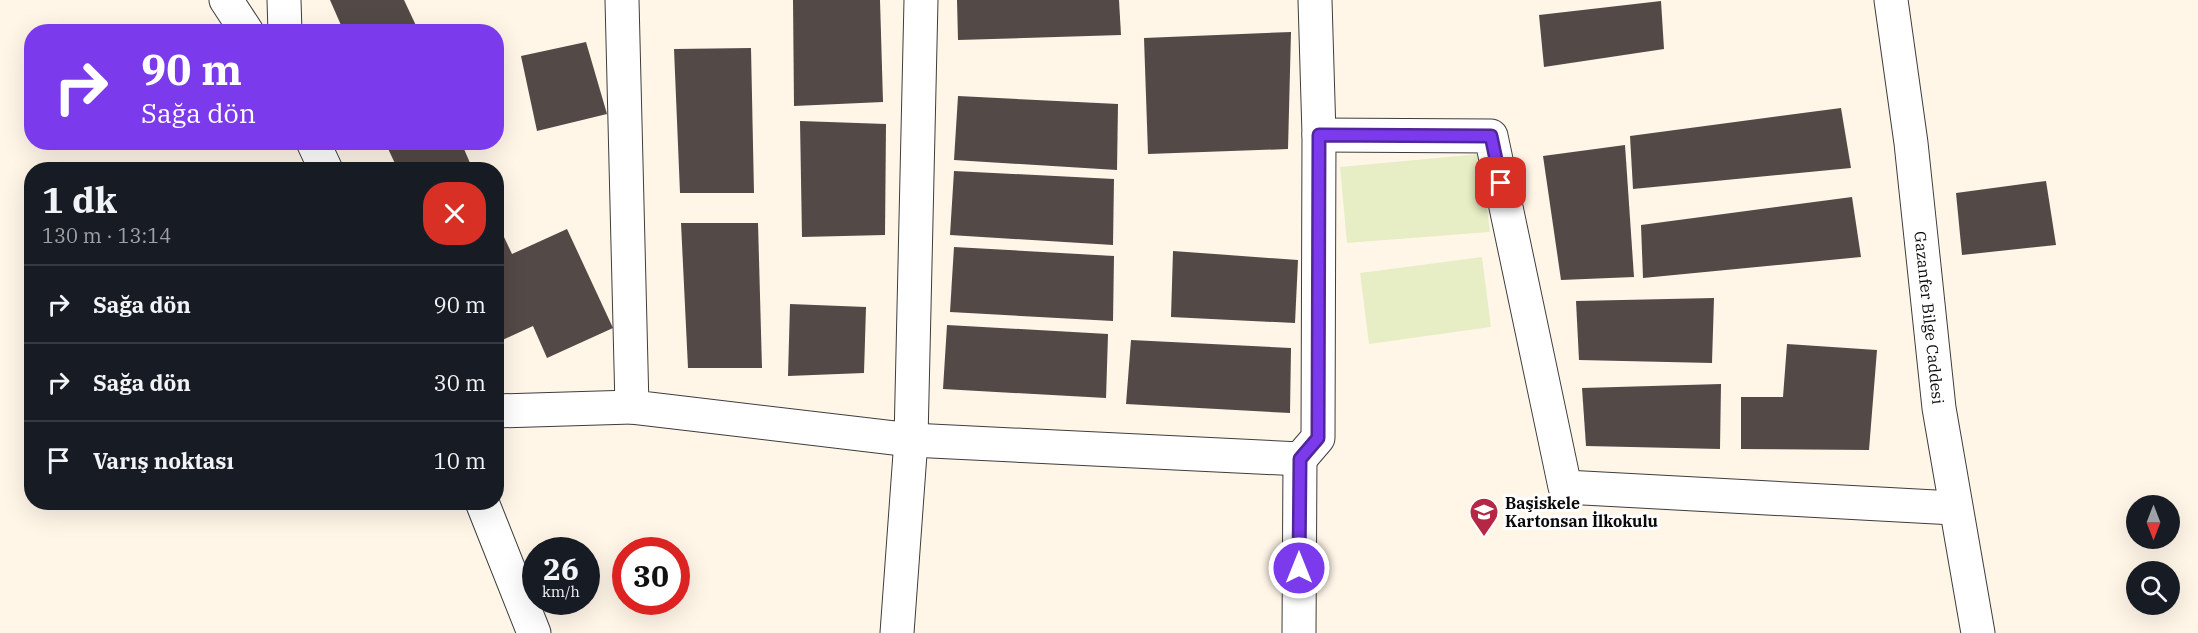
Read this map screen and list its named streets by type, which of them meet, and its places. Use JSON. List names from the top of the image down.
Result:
{
  "streets": {
    "street": ["Gazanfer Bilge Caddesi"]
  },
  "places": {
    "school or university": ["Başiskele Kartonsan İlkokulu"]
  },
  "north": "bottom",
  "page": {
    "turn": ["90 m", "Sağa dön"],
    "heading": ["1 dk", "130 m · 13:14"],
    "list": [
      {
        "name": "Sağa dön",
        "value": "90 m"
      },
      {
        "name": "Sağa dön",
        "value": "30 m"
      },
      {
        "name": "Varış noktası",
        "value": "10 m"
      }
    ],
    "speed": "26 km/h",
    "limit": "30"
  }
}
